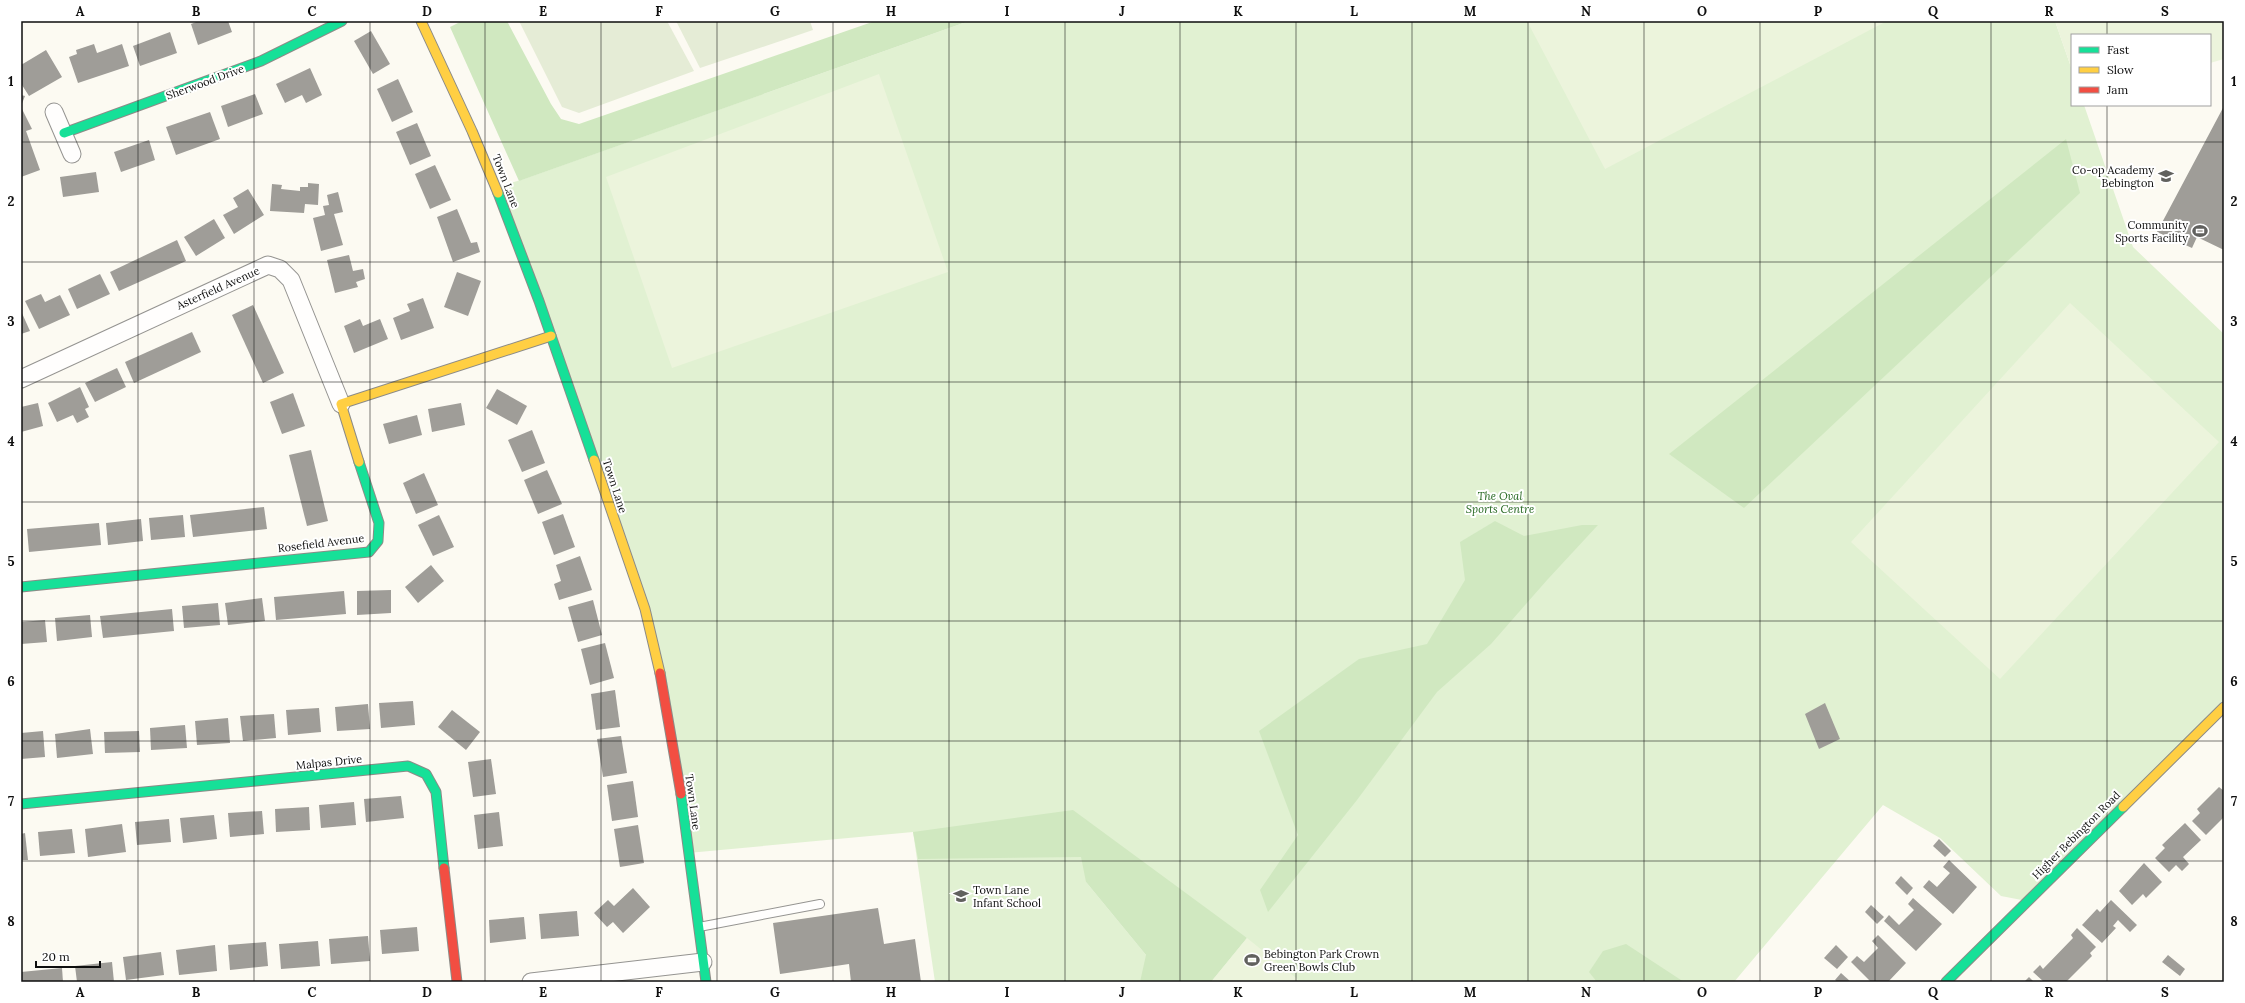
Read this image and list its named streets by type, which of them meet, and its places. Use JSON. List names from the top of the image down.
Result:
{
  "streets": {
    "street": [
      "Sherwood Drive",
      "Town Lane",
      "Asterfield Avenue",
      "Rosefield Avenue",
      "Malpas Drive",
      "Higher Bebington Road"
    ]
  },
  "crossings": [
    ["Asterfield Avenue", "Rosefield Avenue"]
  ],
  "parks": ["The Oval Sports Centre"],
  "places": {
    "school or university": ["Co-op Academy Bebington", "Town Lane Infant School"],
    "sports": ["Community Sports Facility", "Bebington Park Crown Green Bowls Club"]
  },
  "legend": ["Fast", "Slow", "Jam"],
  "scale_bar": "20 m",
  "grid": {
    "columns": [
      "A",
      "B",
      "C",
      "D",
      "E",
      "F",
      "G",
      "H",
      "I",
      "J",
      "K",
      "L",
      "M",
      "N",
      "O",
      "P",
      "Q",
      "R",
      "S"
    ],
    "rows": [
      "1",
      "2",
      "3",
      "4",
      "5",
      "6",
      "7",
      "8"
    ]
  }
}
